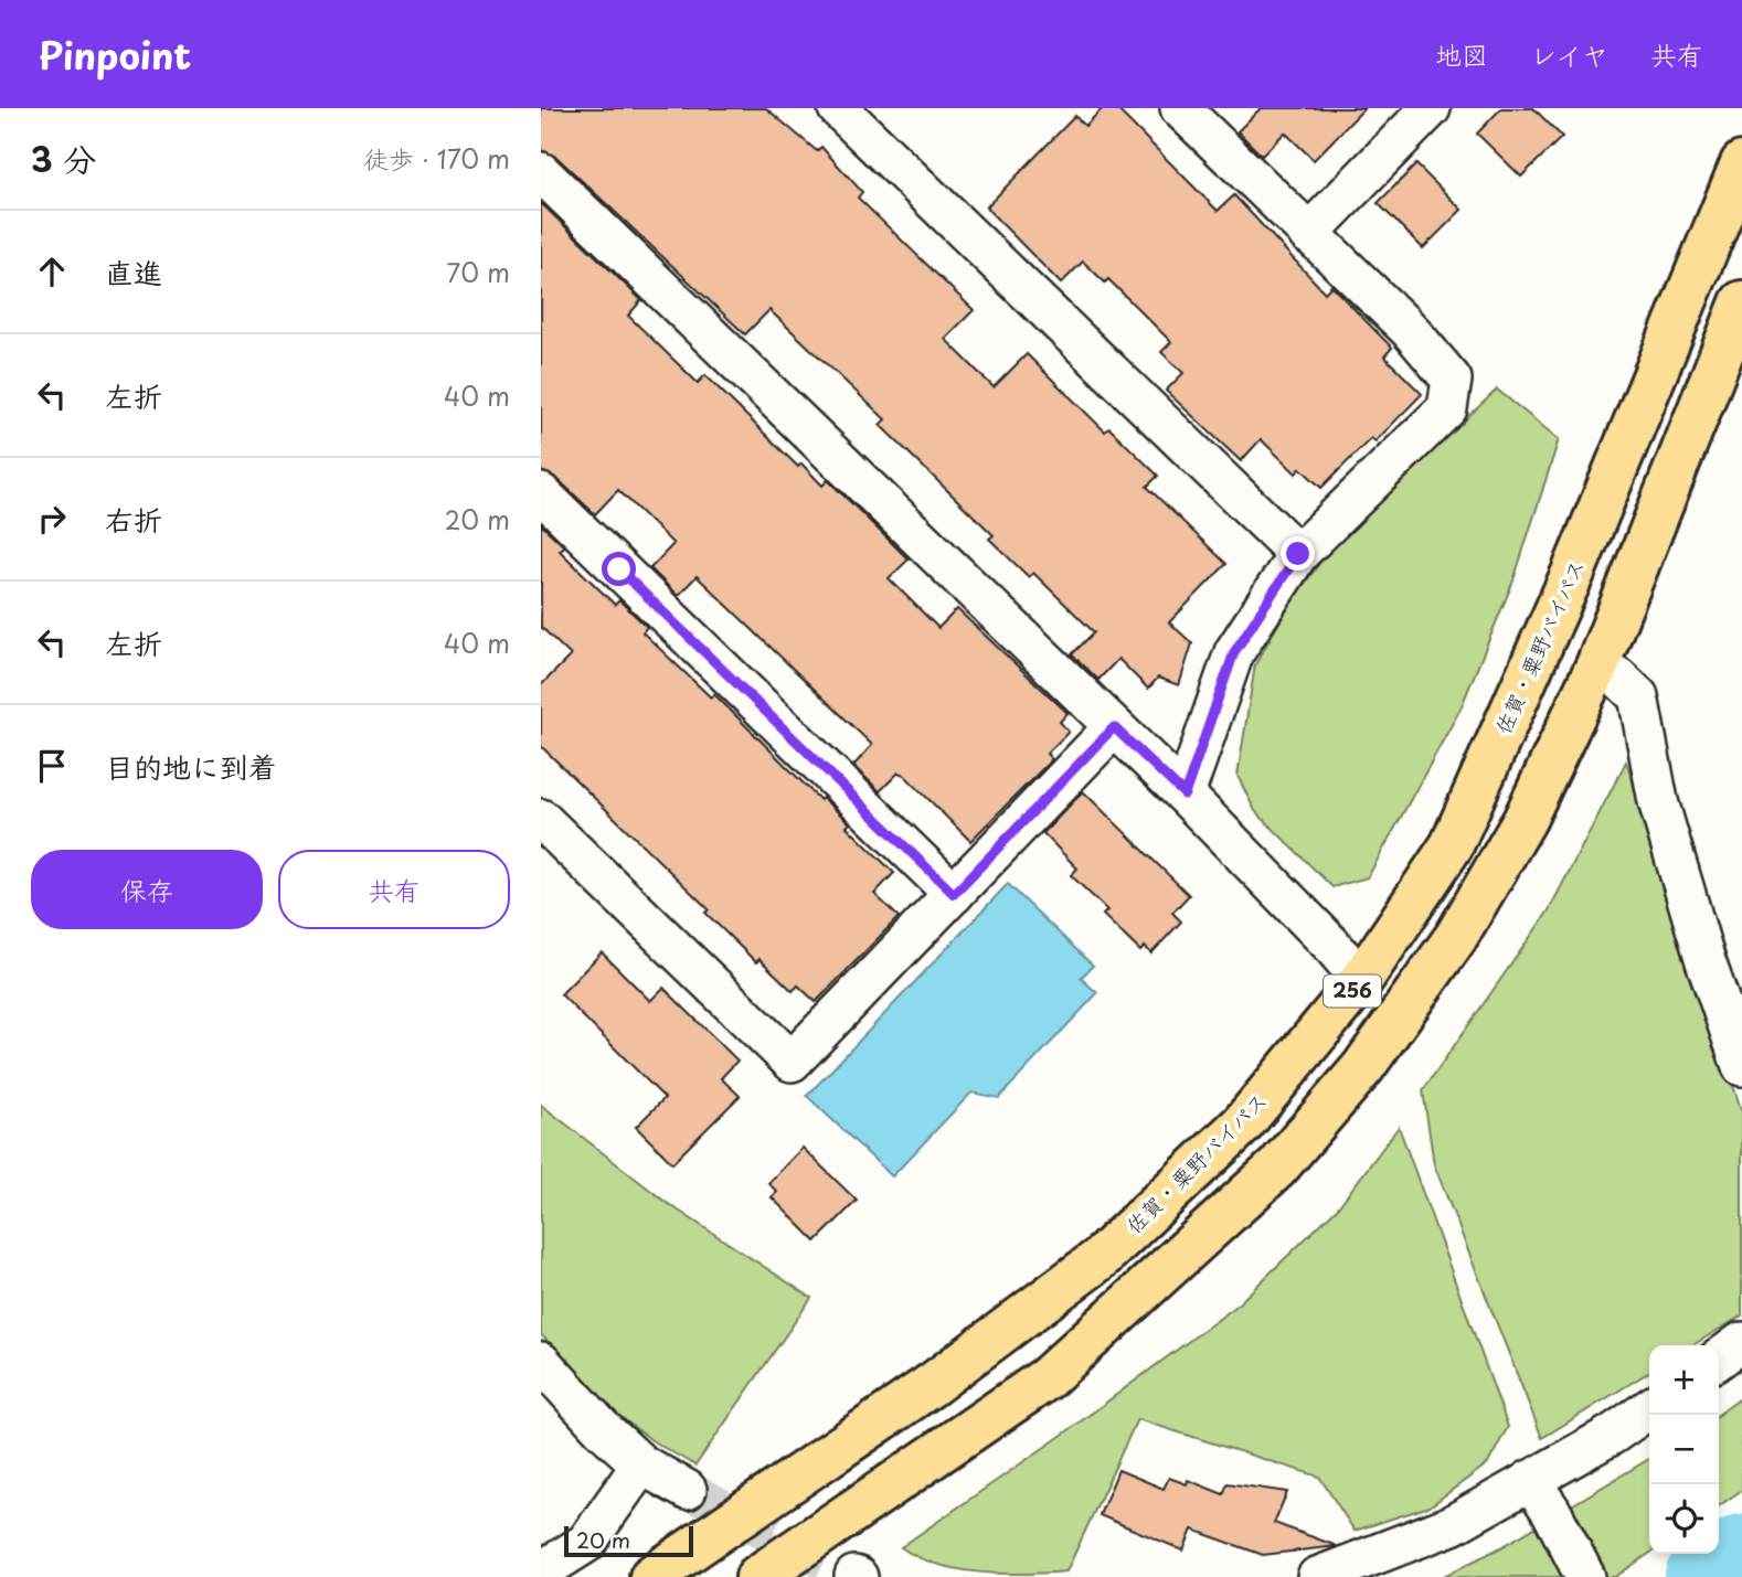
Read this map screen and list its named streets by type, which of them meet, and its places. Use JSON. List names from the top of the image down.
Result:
{
  "streets": {
    "highway": ["佐賀・粟野バイパス", "256"]
  },
  "scale_bar": "20 m",
  "page": {
    "header": "Pinpoint",
    "nav": ["地図", "レイヤ", "共有"],
    "heading": ["3 分", "徒歩 · 170 m"],
    "list": [
      ["直進", "70 m"],
      ["左折", "40 m"],
      ["右折", "20 m"],
      ["左折", "40 m"],
      "目的地に到着"
    ],
    "buttons": ["保存", "共有"],
    "map_buttons": ["+", "−"],
    "scale": "20 m"
  }
}
